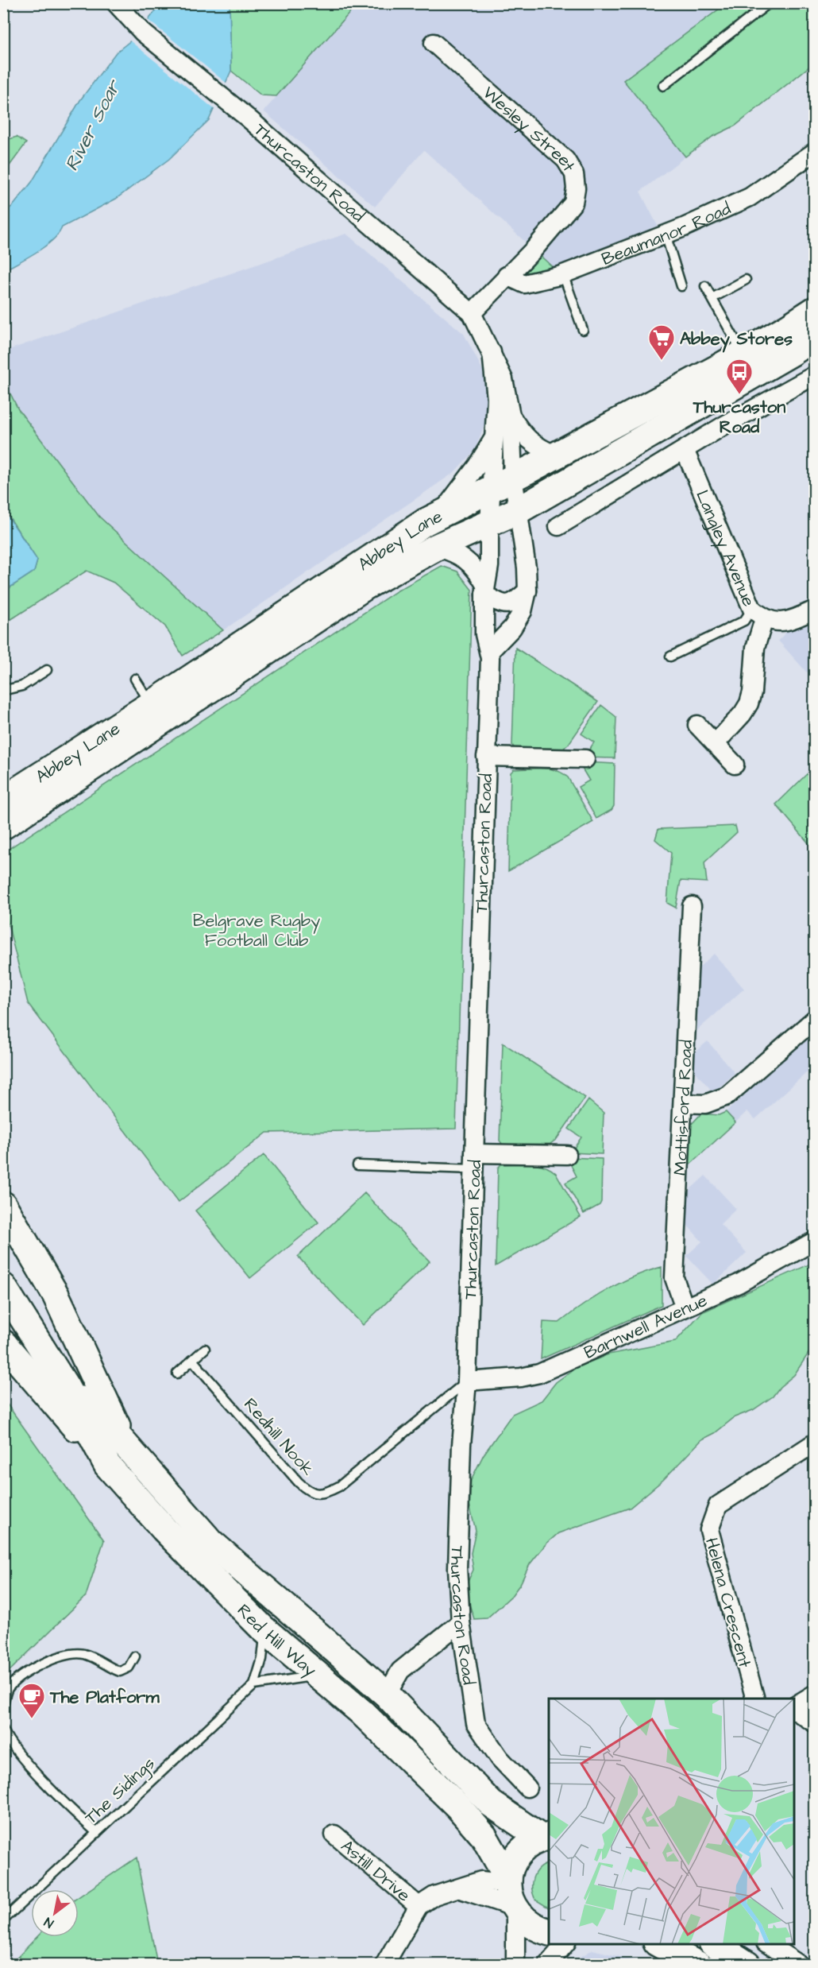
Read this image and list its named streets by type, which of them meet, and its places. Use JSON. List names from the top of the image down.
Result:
{
  "streets": {
    "main road": ["Abbey Lane", "Red Hill Way"],
    "street": [
      "Wesley Street",
      "Thurcaston Road",
      "Beaumanor Road",
      "Langley Avenue",
      "Mottisford Road",
      "Barnwell Avenue",
      "Helena Crescent",
      "Astill Drive"
    ],
    "lane": ["Redhill Nook", "The Sidings"]
  },
  "crossings": [
    ["Wesley Street", "Thurcaston Road"],
    ["Wesley Street", "Beaumanor Road"],
    ["Thurcaston Road", "Abbey Lane"],
    ["Thurcaston Road", "Barnwell Avenue"],
    ["Thurcaston Road", "Redhill Nook"],
    ["Mottisford Road", "Barnwell Avenue"],
    ["Barnwell Avenue", "Redhill Nook"],
    ["Red Hill Way", "Astill Drive"]
  ],
  "water": ["River Soar"],
  "parks": ["Belgrave Rugby Football Club"],
  "places": {
    "supermarket": ["Abbey Stores"],
    "bus stop": ["Thurcaston Road"],
    "cafe": ["The Platform"]
  },
  "north": "bottom left"
}
